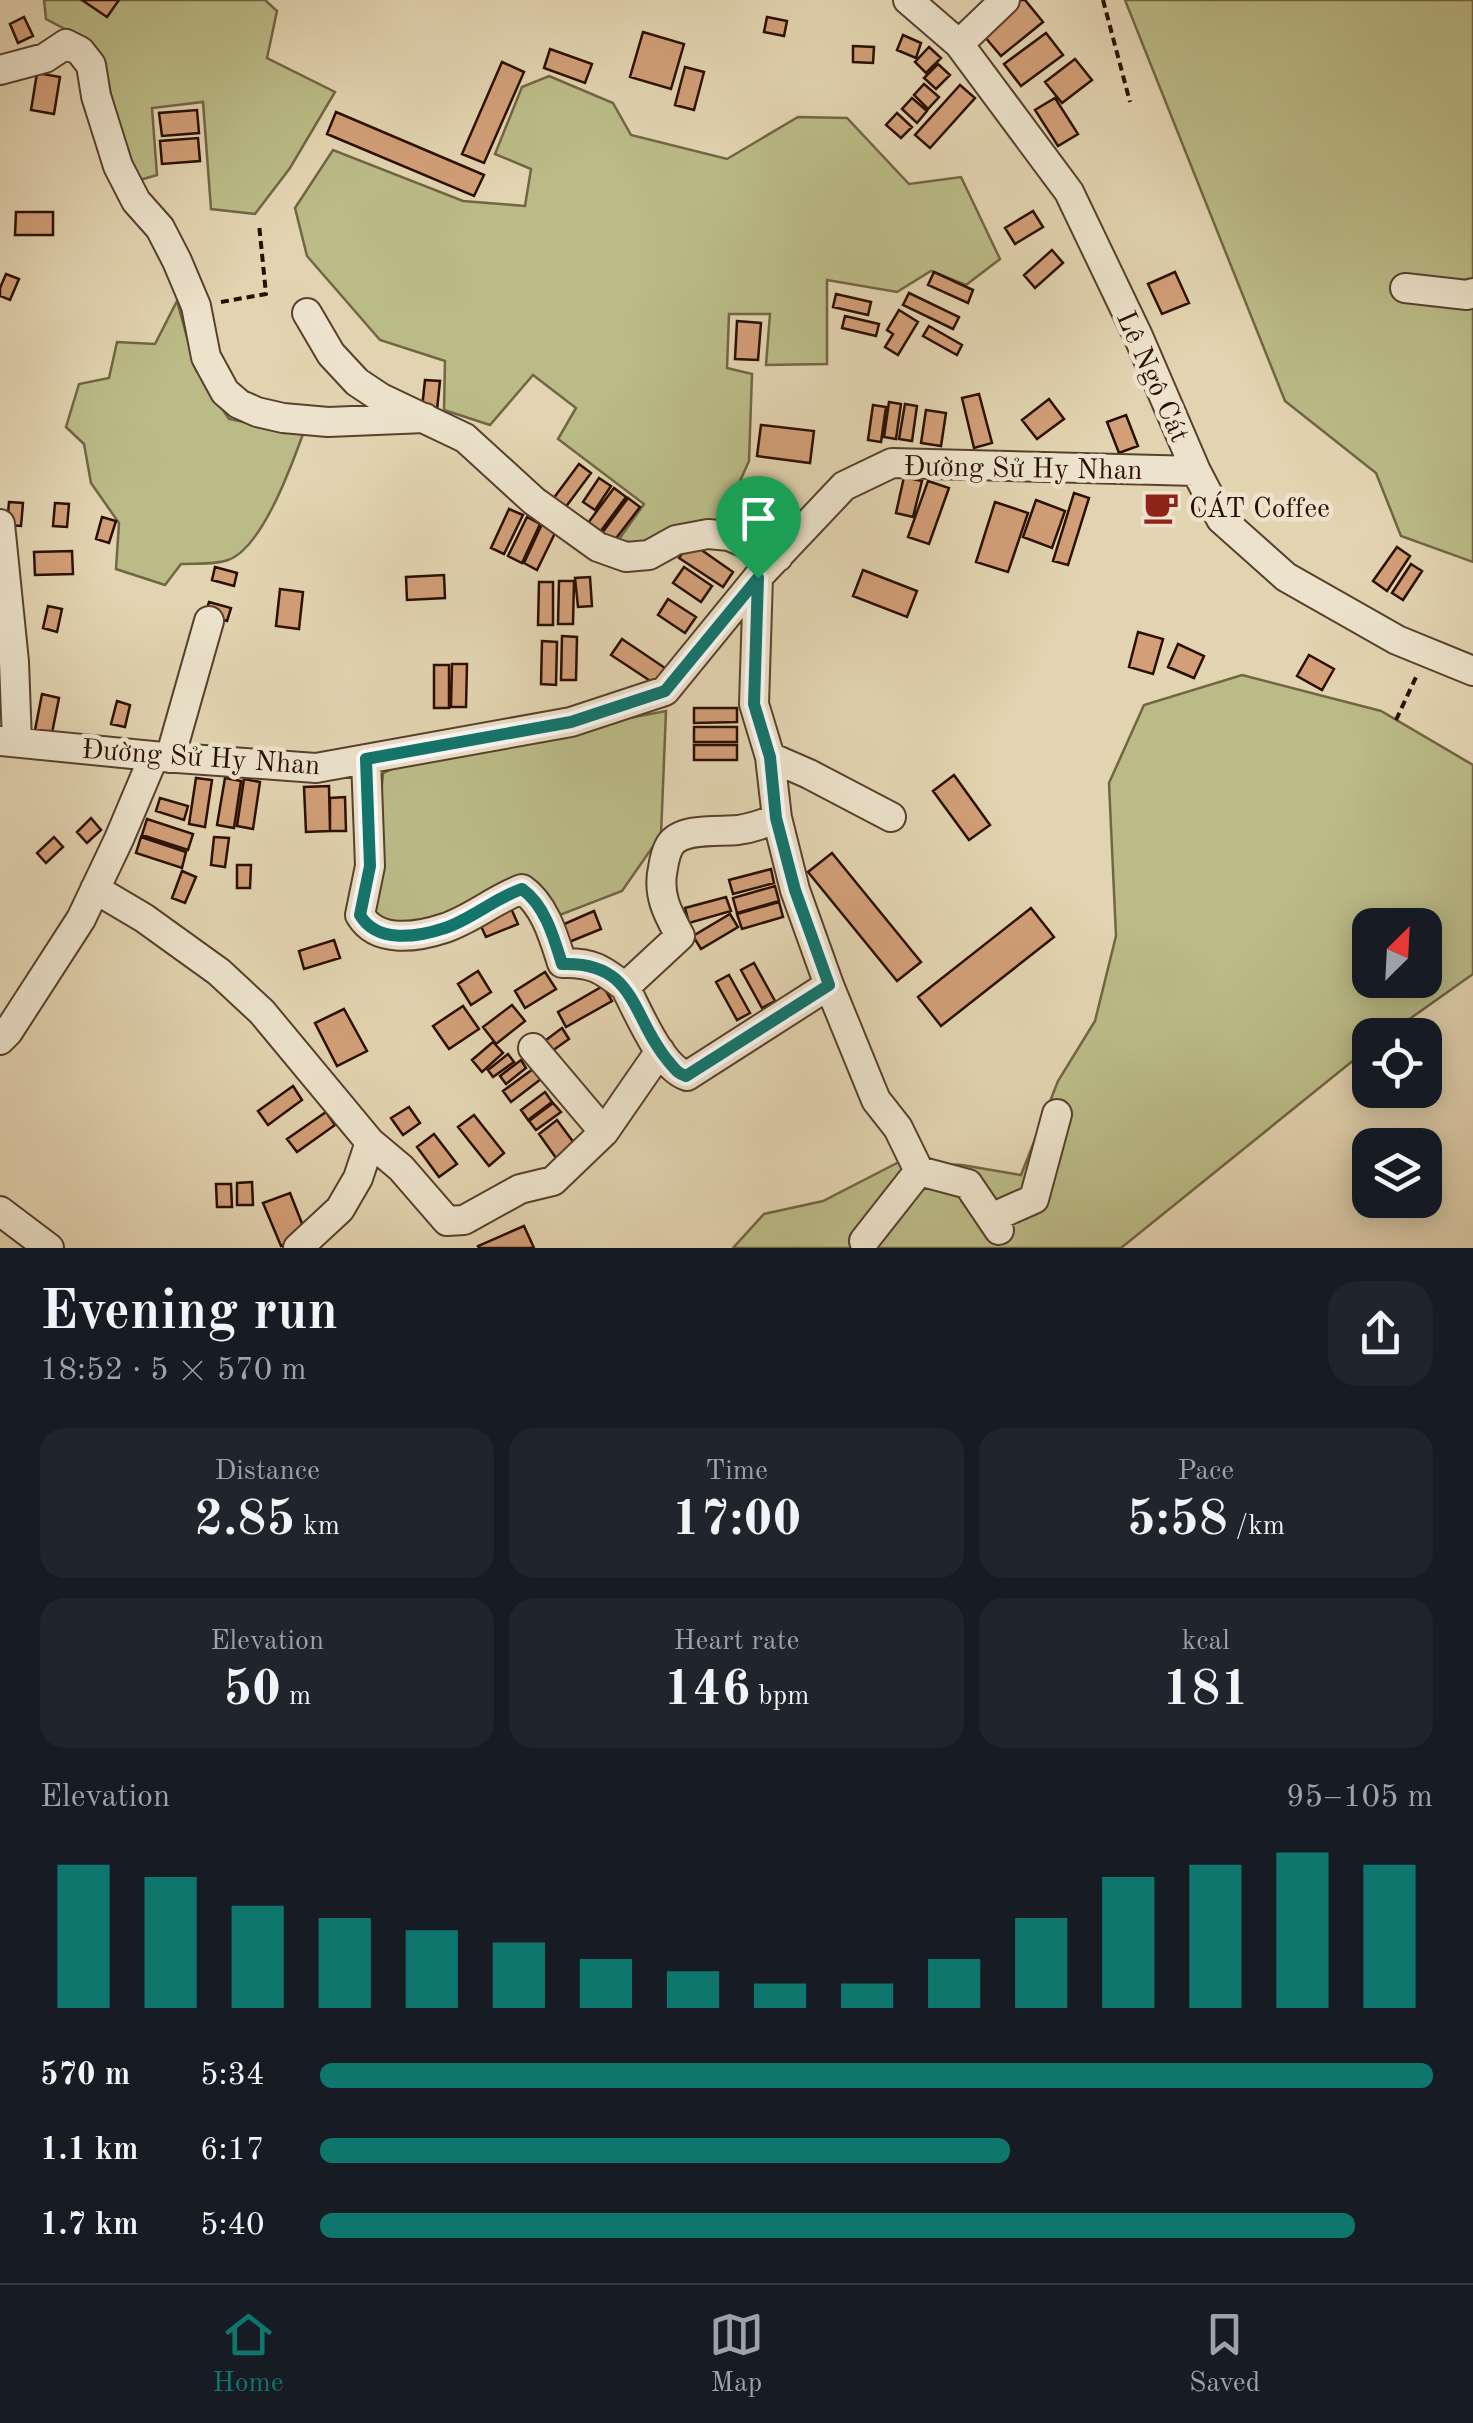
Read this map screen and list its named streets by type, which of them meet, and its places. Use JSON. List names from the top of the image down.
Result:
{
  "streets": {
    "street": ["Lê Ngô Cát", "Đường Sử Hy Nhan"]
  },
  "crossings": [
    ["Lê Ngô Cát", "Đường Sử Hy Nhan"]
  ],
  "places": {
    "cafe": ["CÁT Coffee"]
  },
  "north": "top right",
  "page": {
    "heading": ["Evening run", "18:52 · 5 × 570 m"],
    "stats": [
      ["Distance", "2.85 km"],
      ["Time", "17:00"],
      ["Pace", "5:58 /km"],
      ["Elevation", "50 m"],
      ["Heart rate", "146 bpm"],
      ["kcal", "181"]
    ],
    "chart": ["Elevation", "95–105 m"],
    "list": [
      {
        "name": "570 m",
        "note": "5:34"
      },
      {
        "name": "1.1 km",
        "note": "6:17"
      },
      {
        "name": "1.7 km",
        "note": "5:40"
      }
    ],
    "tabs": ["Home", "Map", "Saved"]
  }
}
